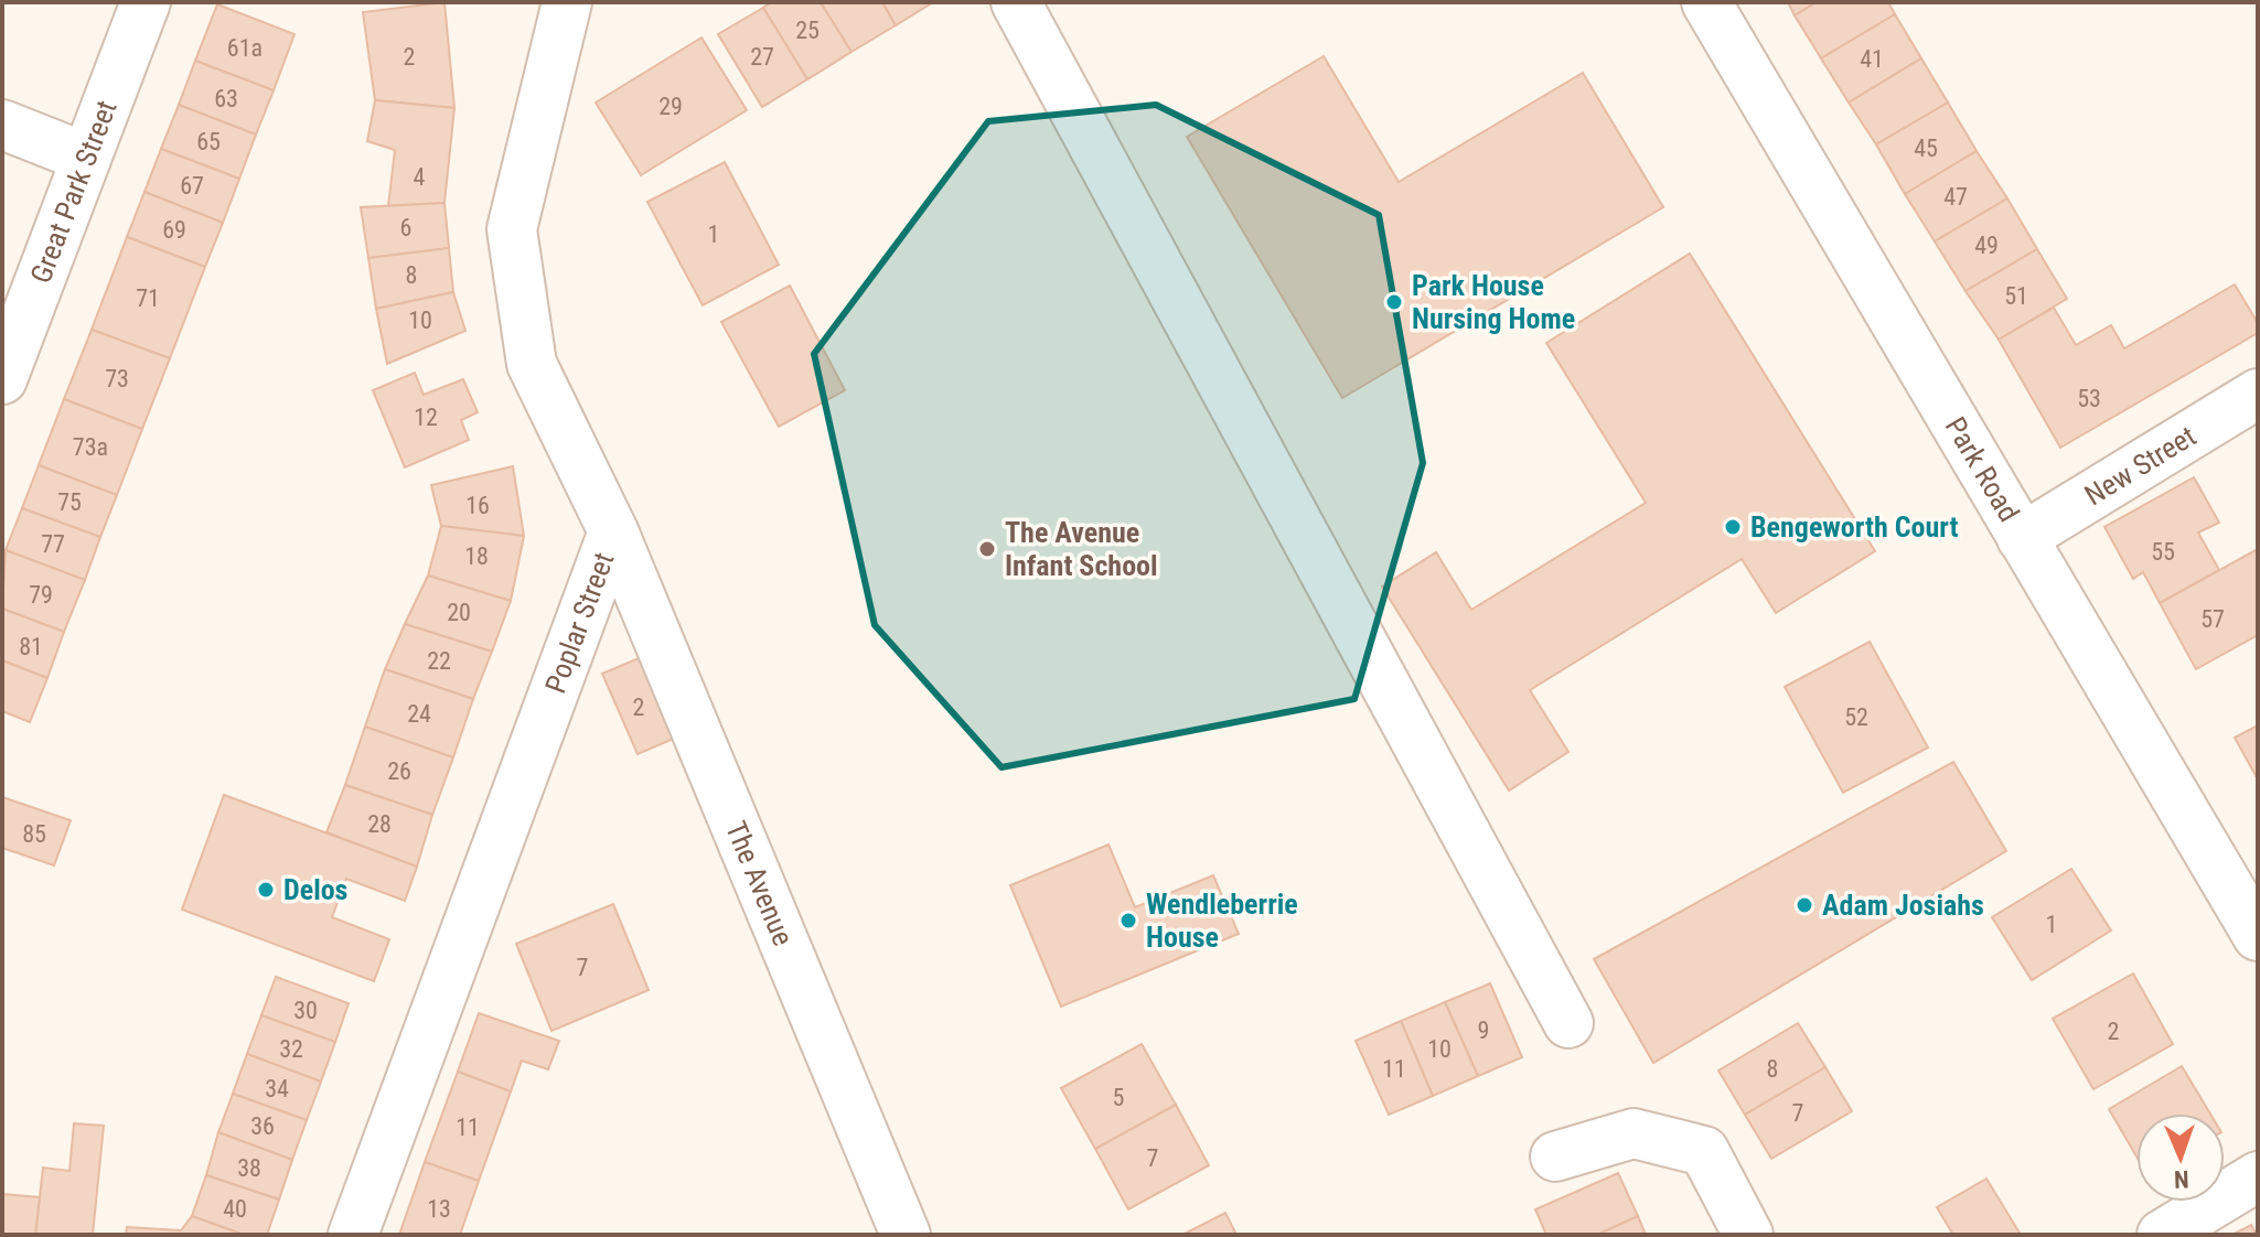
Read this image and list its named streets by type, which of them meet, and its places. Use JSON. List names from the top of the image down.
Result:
{
  "streets": {
    "street": [
      "Great Park Street",
      "New Street",
      "Park Road",
      "Poplar Street",
      "The Avenue"
    ]
  },
  "crossings": [
    ["New Street", "Park Road"],
    ["Poplar Street", "The Avenue"]
  ],
  "places": [
    "Park House Nursing Home",
    "Bengeworth Court",
    "The Avenue Infant School",
    "Delos",
    "Adam Josiahs",
    "Wendleberrie House"
  ],
  "house_numbers": [
    "25",
    "61a",
    "2",
    "27",
    "41",
    "63",
    "29",
    "65",
    "45",
    "4",
    "67",
    "47",
    "6",
    "69",
    "1",
    "49",
    "8",
    "51",
    "71",
    "10",
    "73",
    "53",
    "12",
    "73a",
    "75",
    "16",
    "77",
    "55",
    "18",
    "79",
    "20",
    "57",
    "81",
    "22",
    "2",
    "24",
    "52",
    "26",
    "28",
    "85",
    "1",
    "7",
    "30",
    "9",
    "2",
    "32",
    "10",
    "11",
    "8",
    "34",
    "5",
    "7",
    "36",
    "11",
    "7",
    "38",
    "40",
    "13"
  ],
  "north": "bottom"
}
